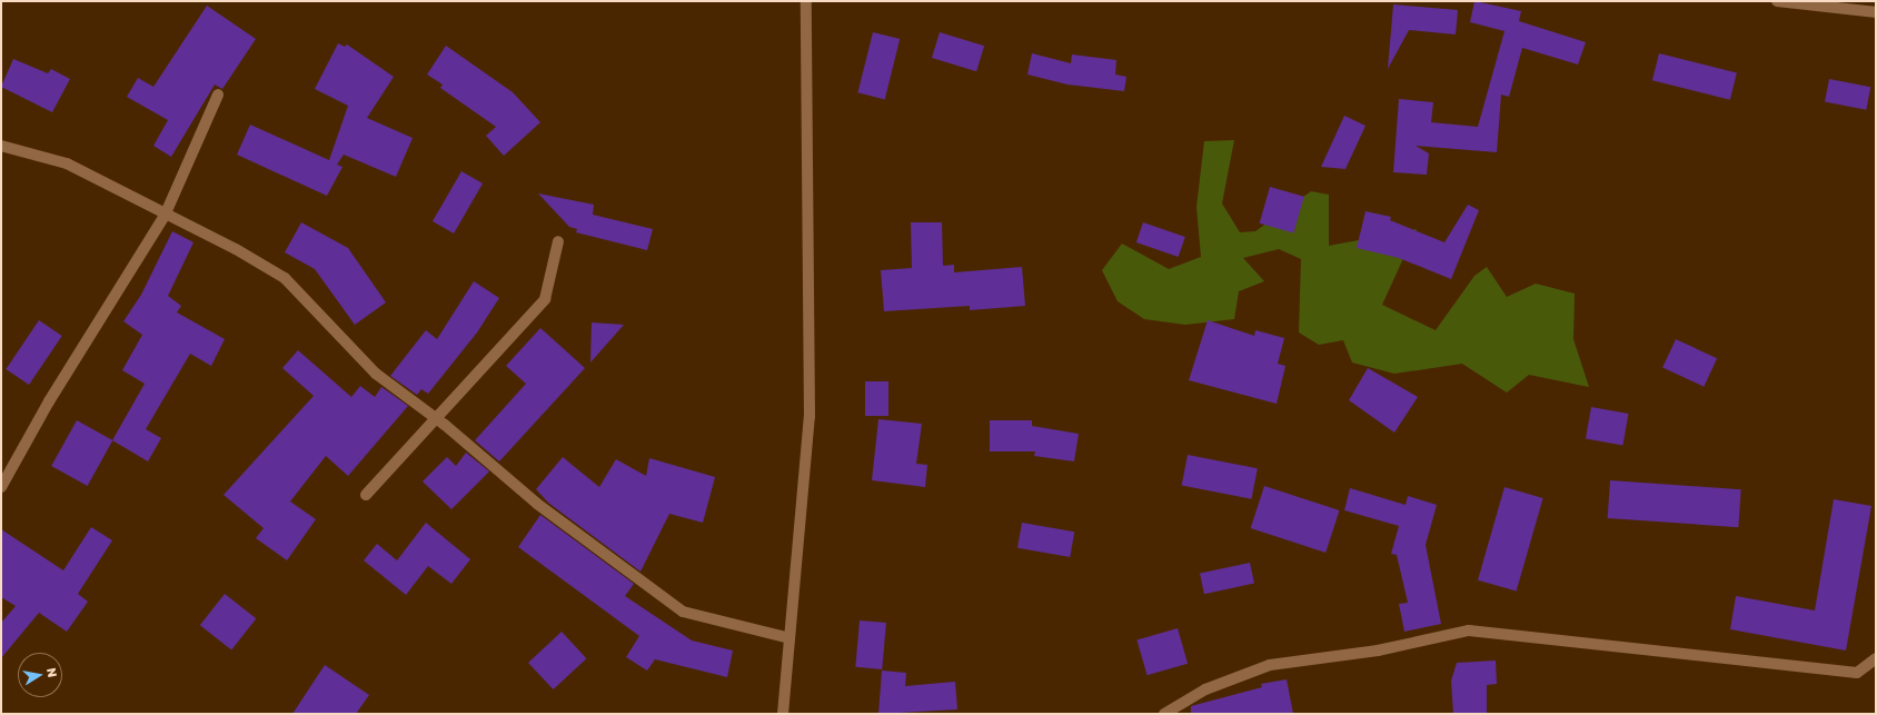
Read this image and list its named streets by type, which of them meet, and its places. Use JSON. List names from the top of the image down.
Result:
{
  "north": "right"
}
